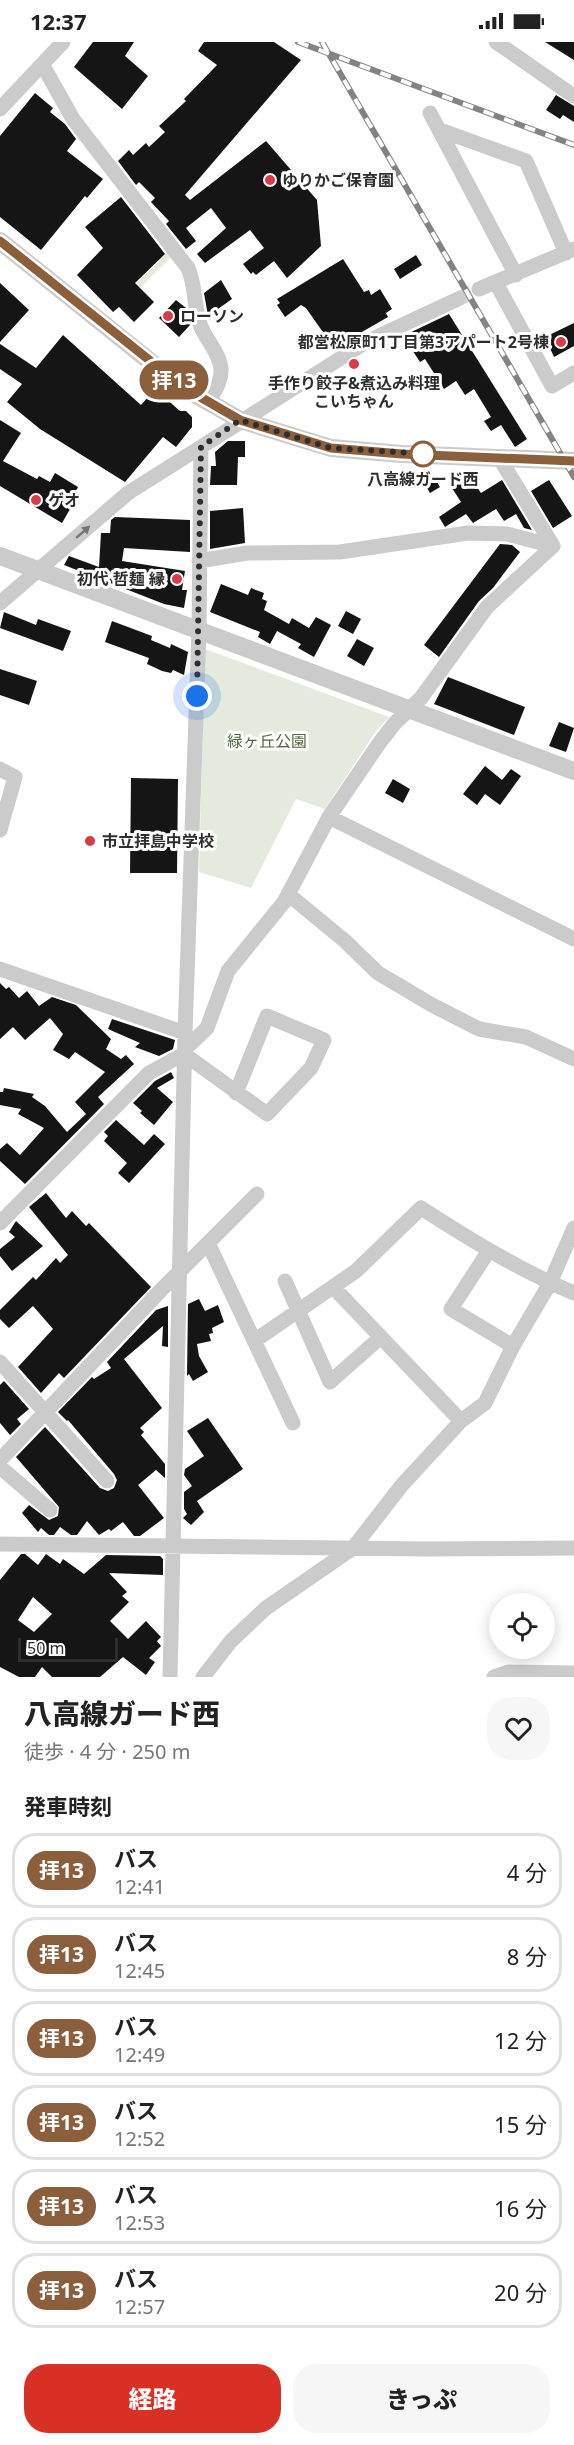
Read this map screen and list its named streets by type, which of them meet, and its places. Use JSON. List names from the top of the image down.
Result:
{
  "parks": ["緑ヶ丘公園"],
  "places": [
    "ゆりかご保育園",
    "ローソン",
    "都営松原町1丁目第3アパート2号棟",
    "手作り餃子&煮込み料理 こいちゃん",
    "八高線ガード西",
    "ゲオ",
    "初代 哲麺 縁",
    "市立拝島中学校"
  ],
  "lines": ["bus line 拝13"],
  "scale_bar": "50 m",
  "page": {
    "status": "12:37",
    "on_map": "拝13",
    "scale": "50 m",
    "heading": [
      ["八高線ガード西", "徒歩 · 4 分 · 250 m"],
      "発車時刻"
    ],
    "list": [
      {
        "mark": "拝13",
        "name": "バス",
        "note": "12:41",
        "value": "4 分"
      },
      {
        "mark": "拝13",
        "name": "バス",
        "note": "12:45",
        "value": "8 分"
      },
      {
        "mark": "拝13",
        "name": "バス",
        "note": "12:49",
        "value": "12 分"
      },
      {
        "mark": "拝13",
        "name": "バス",
        "note": "12:52",
        "value": "15 分"
      },
      {
        "mark": "拝13",
        "name": "バス",
        "note": "12:53",
        "value": "16 分"
      },
      {
        "mark": "拝13",
        "name": "バス",
        "note": "12:57",
        "value": "20 分"
      }
    ],
    "buttons": ["経路", "きっぷ"]
  }
}
